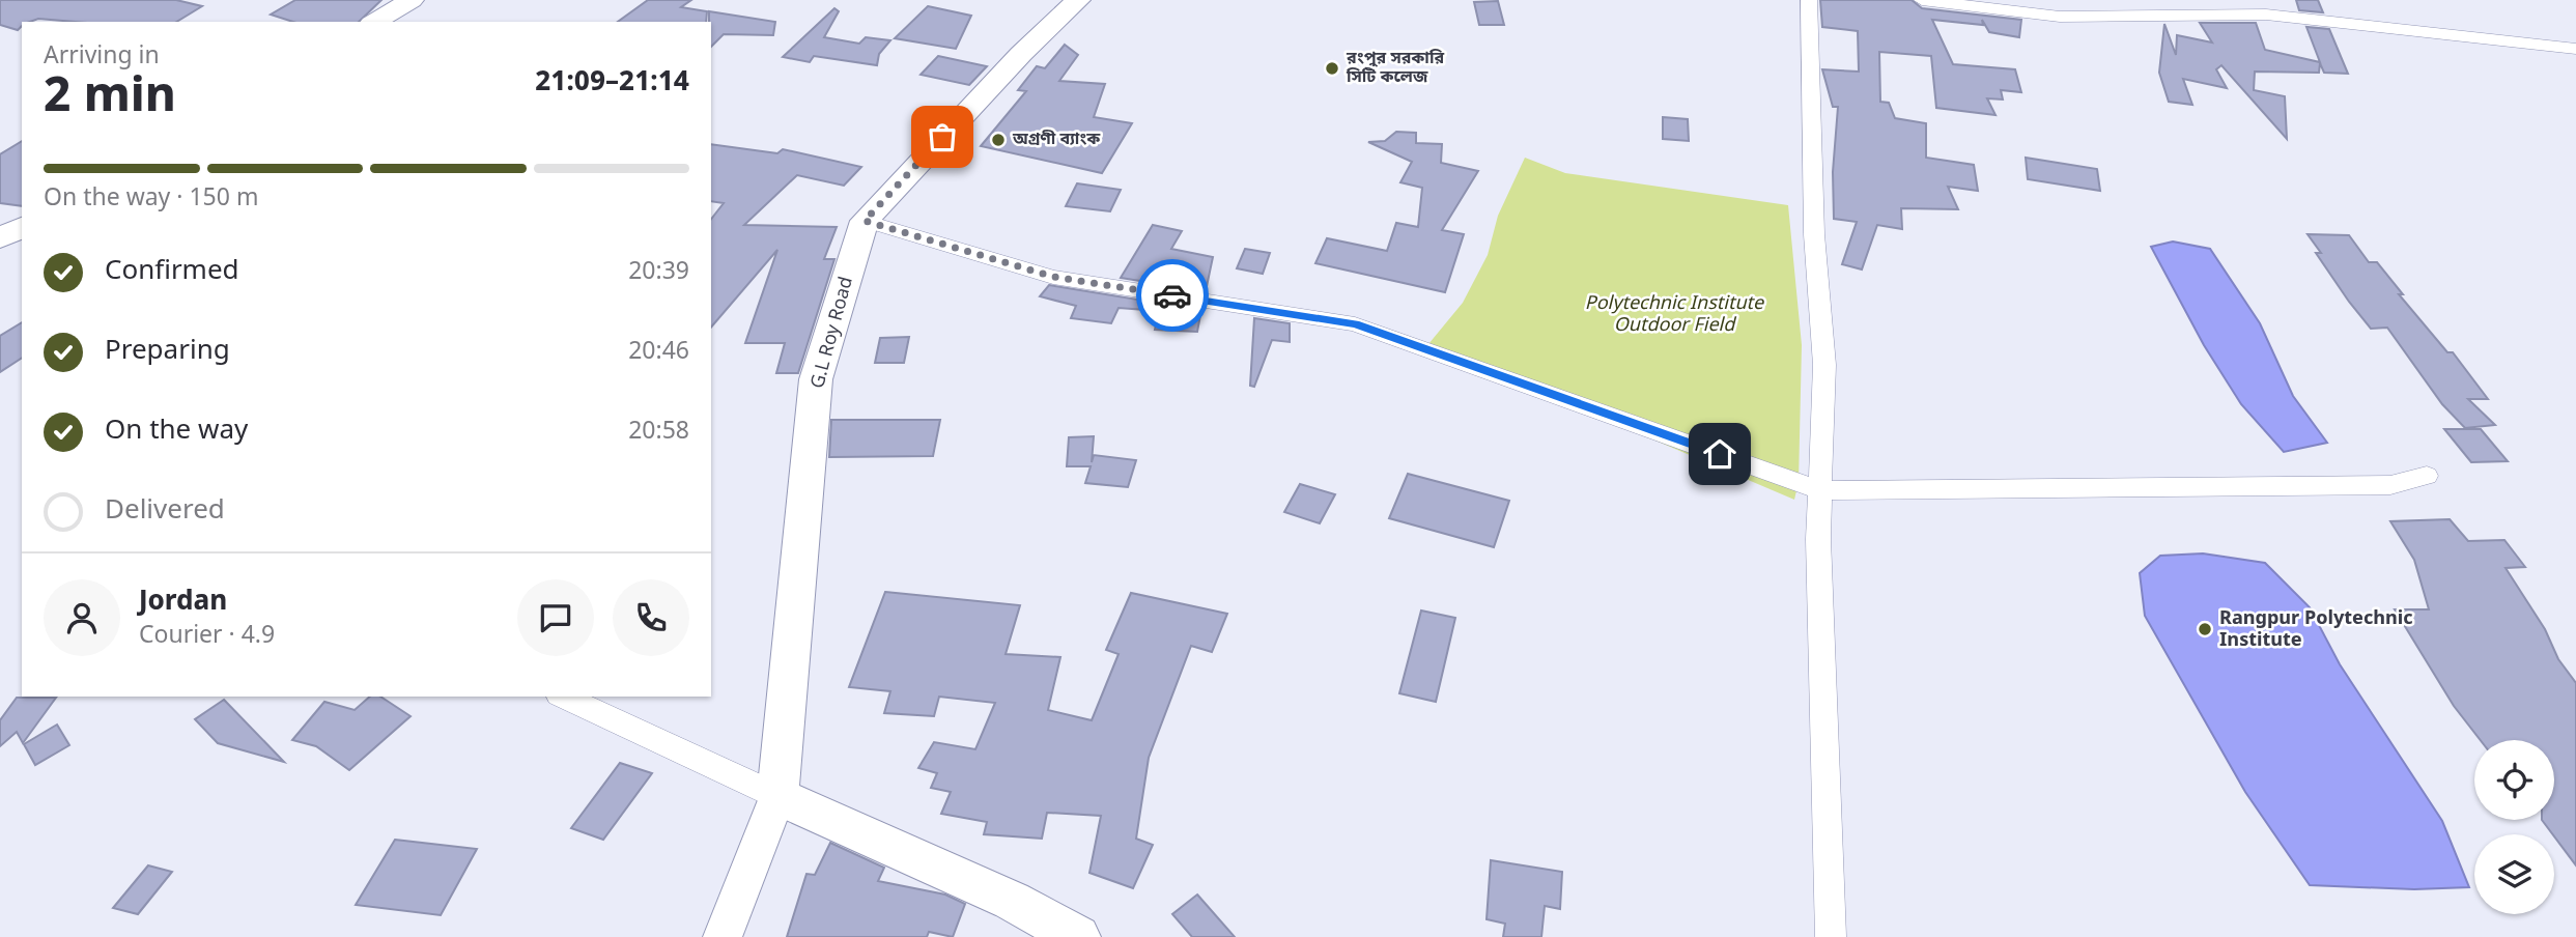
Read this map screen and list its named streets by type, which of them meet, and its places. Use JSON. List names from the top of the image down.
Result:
{
  "streets": {
    "main road": ["G.L Roy Road"]
  },
  "parks": ["Polytechnic Institute Outdoor Field"],
  "places": ["রংপুর সরকারি সিটি কলেজ", "অগ্রণী ব্যাংক", "Rangpur Polytechnic Institute"],
  "page": {
    "heading": ["2 min", "Arriving in", "21:09–21:14"],
    "panel": ["Jordan", "Courier · 4.9"],
    "bar": "On the way · 150 m",
    "list": [
      ["Confirmed", "20:39"],
      ["Preparing", "20:46"],
      ["On the way", "20:58"],
      "Delivered"
    ]
  }
}
